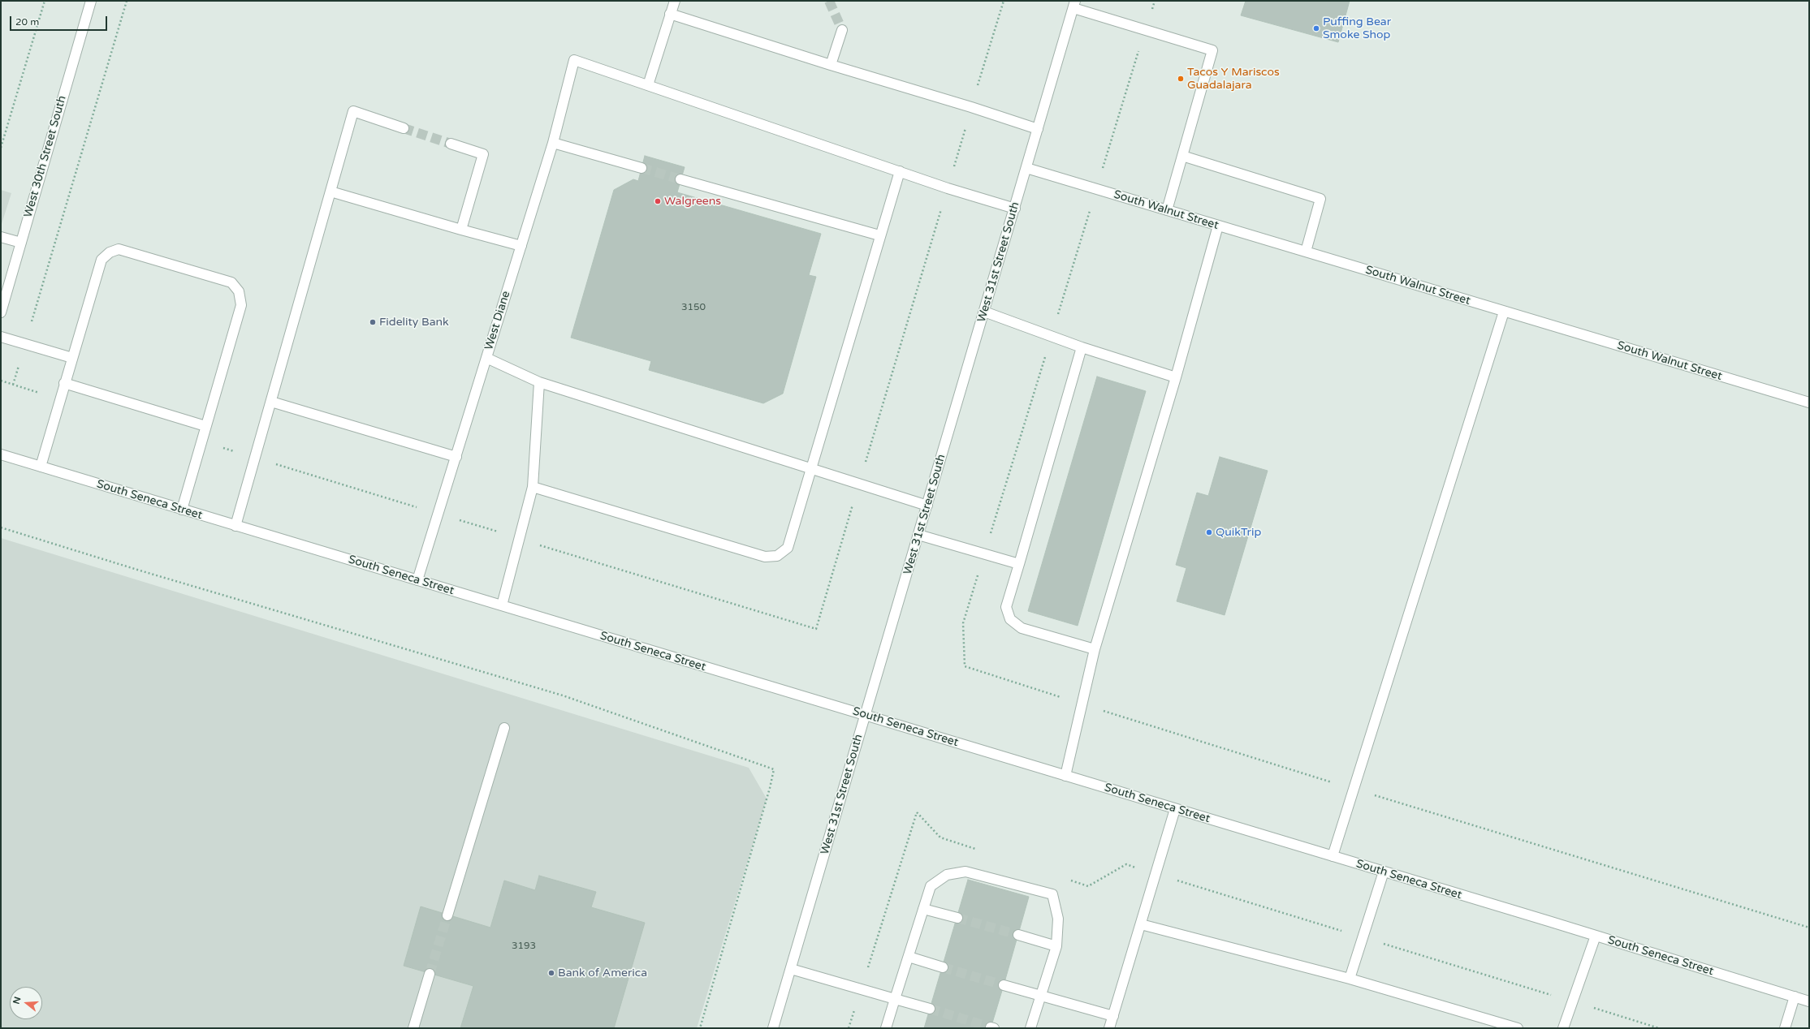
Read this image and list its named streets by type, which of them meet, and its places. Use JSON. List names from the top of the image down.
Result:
{
  "streets": {
    "street": [
      "West 30th Street South",
      "South Walnut Street",
      "West 31st Street South",
      "West Diane",
      "South Seneca Street"
    ]
  },
  "crossings": [
    ["South Walnut Street", "West 31st Street South"],
    ["West 31st Street South", "South Seneca Street"],
    ["West Diane", "South Seneca Street"]
  ],
  "places": [
    "Puffing Bear Smoke Shop",
    "Tacos Y Mariscos Guadalajara",
    "Walgreens",
    "Fidelity Bank",
    "QuikTrip",
    "Bank of America"
  ],
  "house_numbers": ["3150", "3193"],
  "scale_bar": "20 m",
  "north": "left"
}
